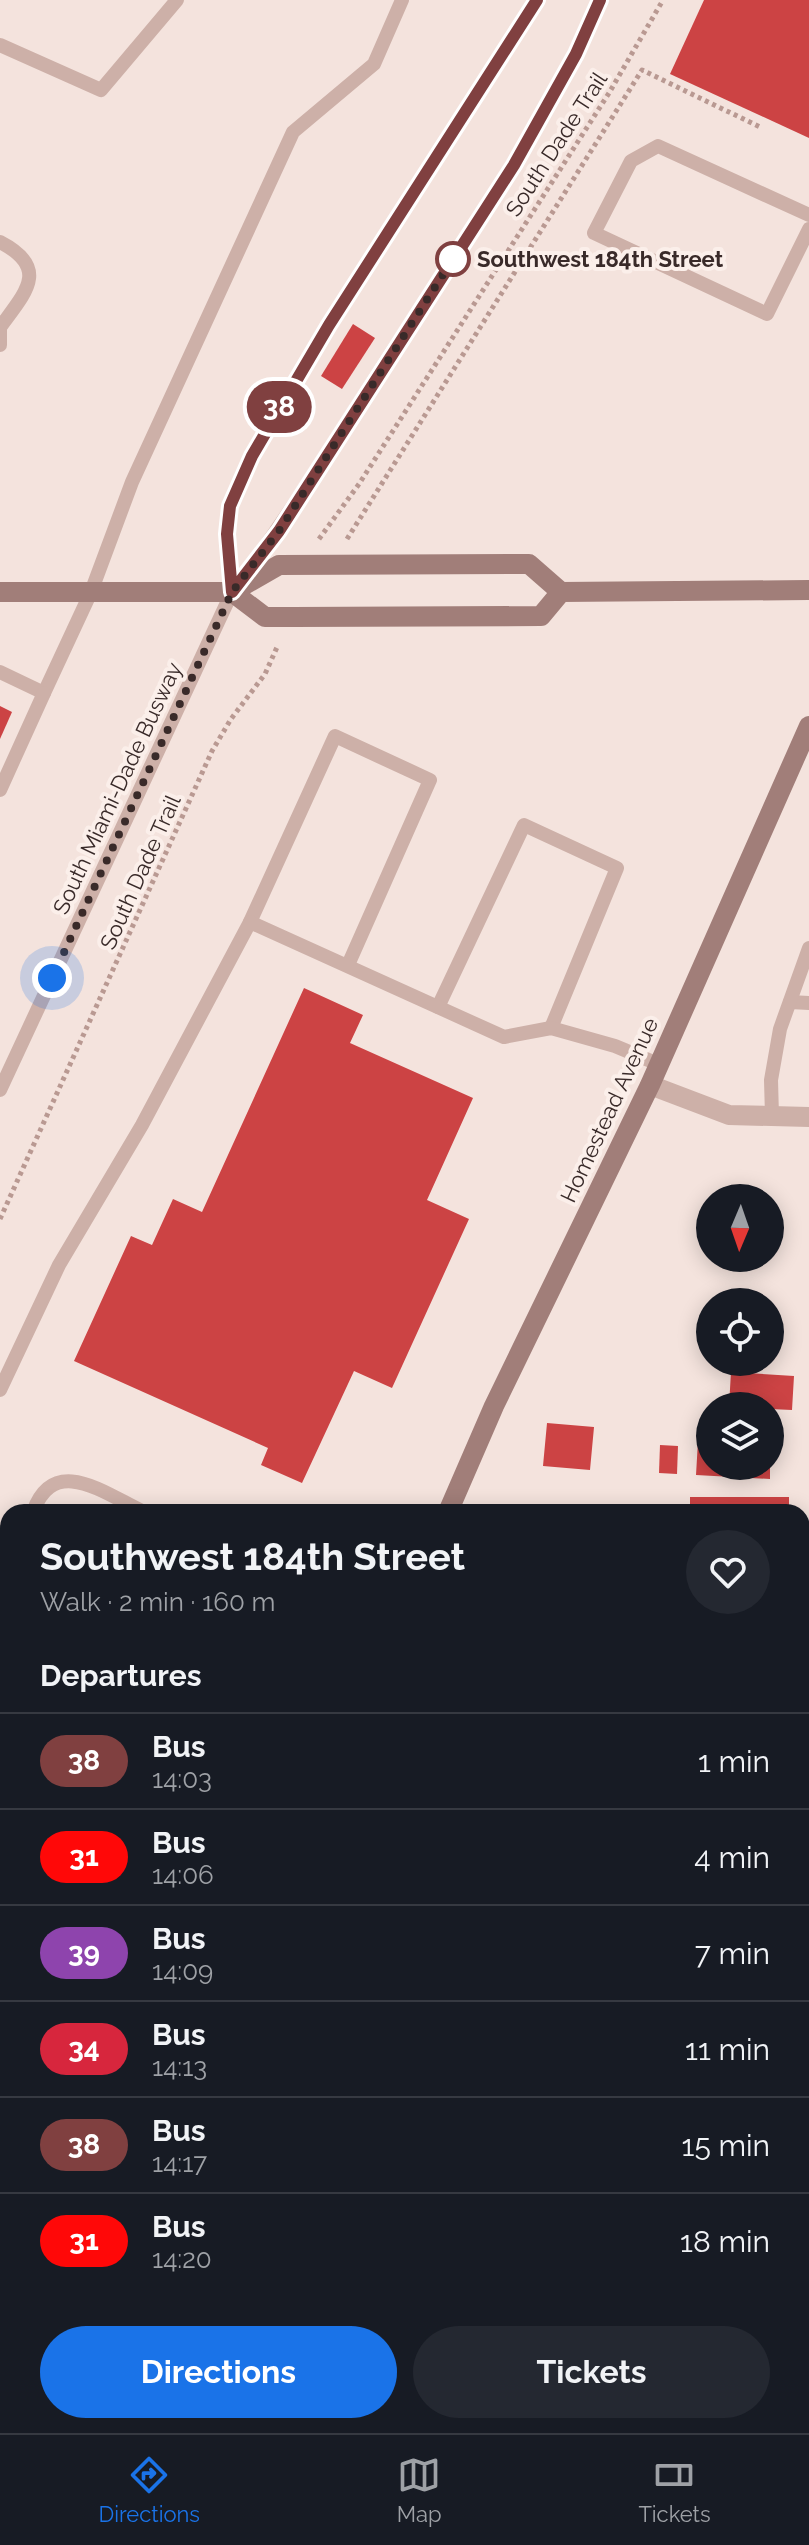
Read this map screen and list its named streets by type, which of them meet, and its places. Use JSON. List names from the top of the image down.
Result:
{
  "streets": {
    "main road": ["Homestead Avenue"],
    "lane": ["South Miami-Dade Busway"],
    "path": ["South Dade Trail"]
  },
  "places": ["Southwest 184th Street"],
  "lines": ["bus line 38"],
  "north": "bottom",
  "page": {
    "on_map": "38",
    "heading": [
      ["Southwest 184th Street", "Walk · 2 min · 160 m"],
      "Departures"
    ],
    "list": [
      {
        "mark": "38",
        "name": "Bus",
        "note": "14:03",
        "value": "1 min"
      },
      {
        "mark": "31",
        "name": "Bus",
        "note": "14:06",
        "value": "4 min"
      },
      {
        "mark": "39",
        "name": "Bus",
        "note": "14:09",
        "value": "7 min"
      },
      {
        "mark": "34",
        "name": "Bus",
        "note": "14:13",
        "value": "11 min"
      },
      {
        "mark": "38",
        "name": "Bus",
        "note": "14:17",
        "value": "15 min"
      },
      {
        "mark": "31",
        "name": "Bus",
        "note": "14:20",
        "value": "18 min"
      }
    ],
    "buttons": ["Directions", "Tickets"],
    "tabs": ["Directions", "Map", "Tickets"]
  }
}
